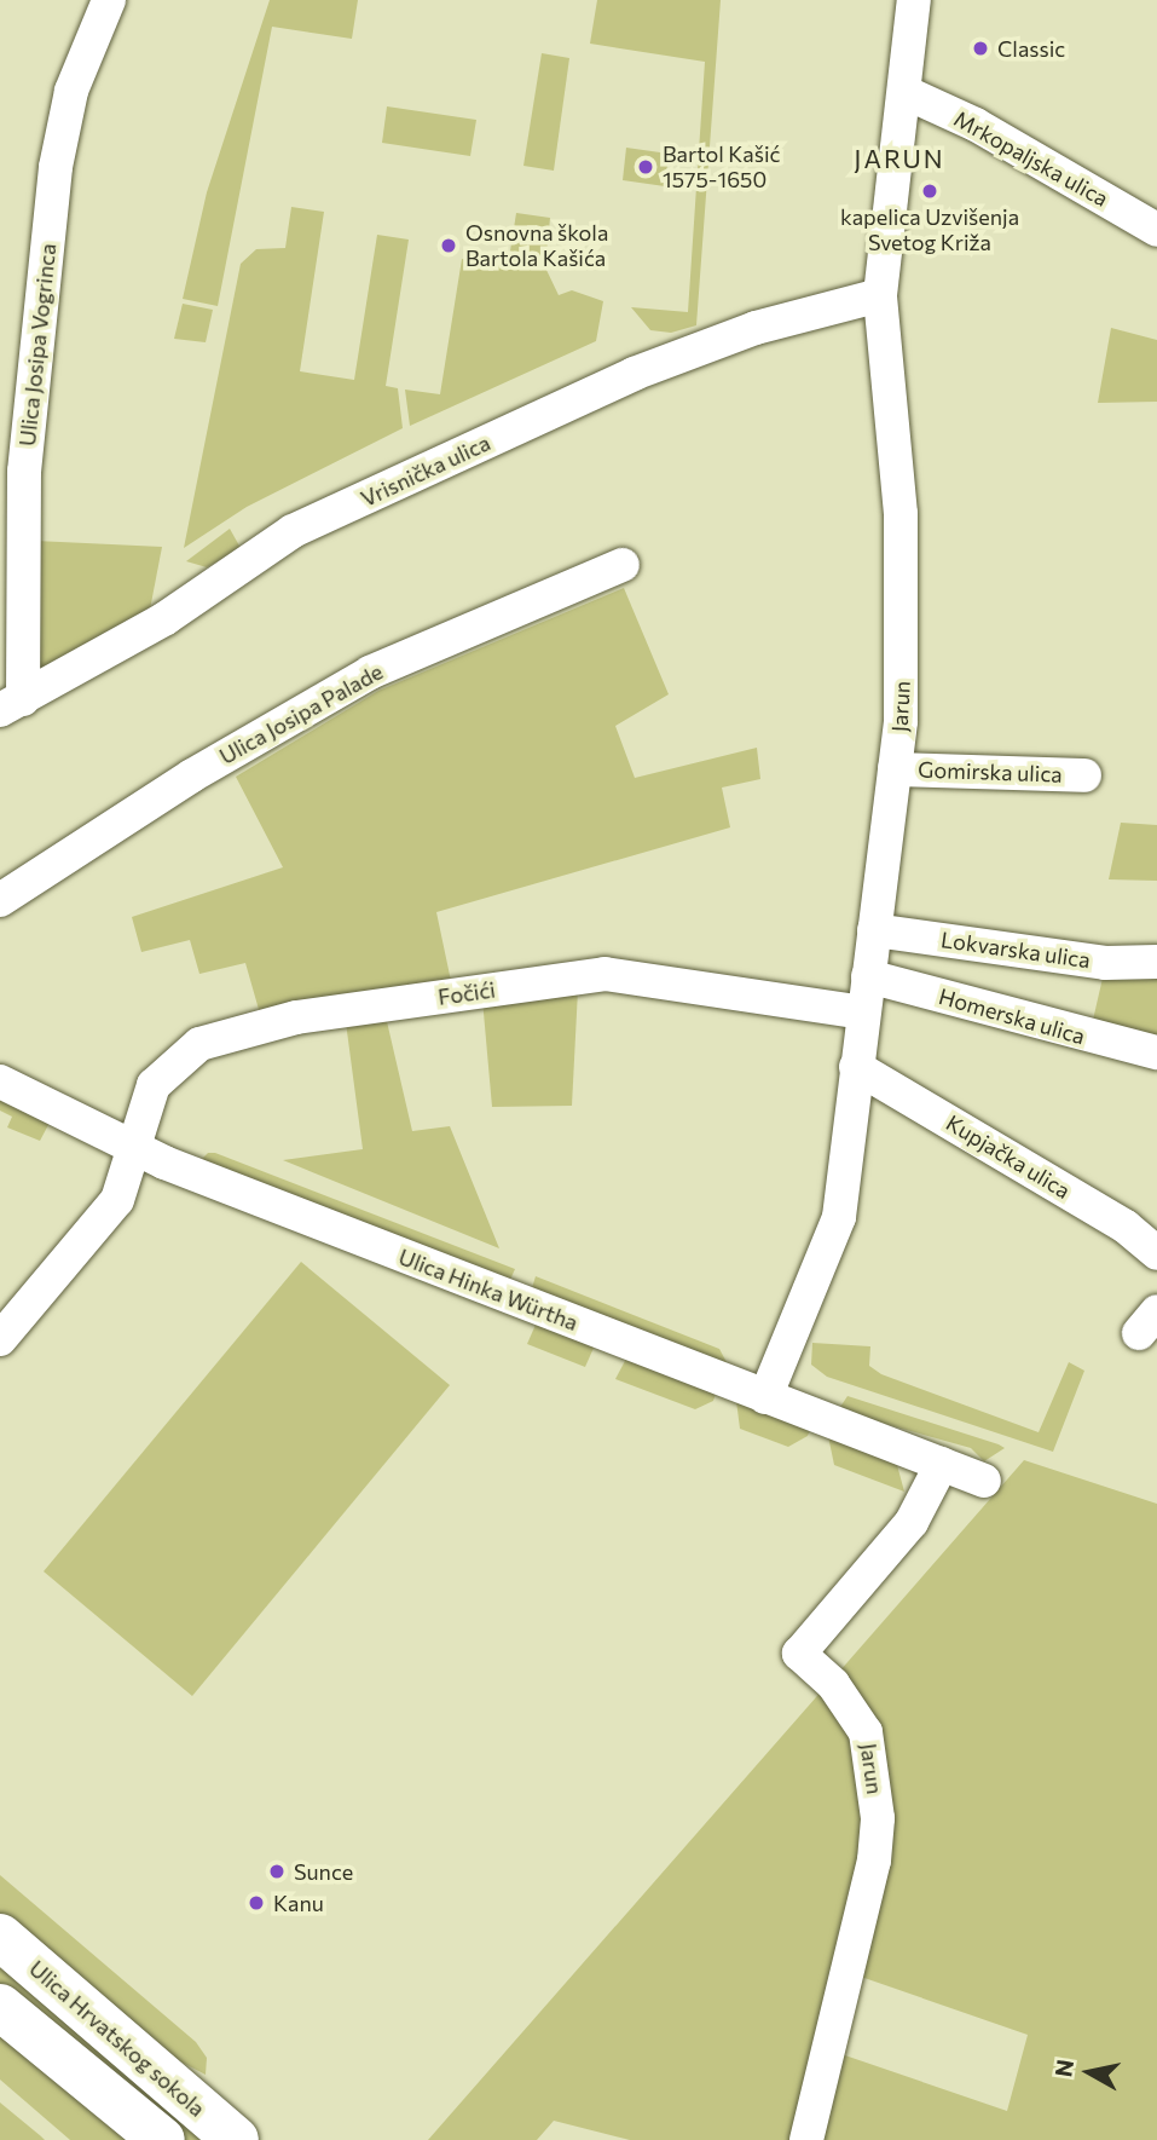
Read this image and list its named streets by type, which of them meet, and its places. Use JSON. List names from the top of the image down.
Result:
{
  "streets": {
    "street": [
      "Mrkopaljska ulica",
      "Ulica Josipa Vogrinca",
      "Vrisnička ulica",
      "Jarun",
      "Ulica Josipa Palade",
      "Gomirska ulica",
      "Lokvarska ulica",
      "Fočići",
      "Homerska ulica",
      "Kupjačka ulica",
      "Ulica Hinka Würtha",
      "Ulica Hrvatskog sokola"
    ]
  },
  "crossings": [
    ["Mrkopaljska ulica", "Jarun"],
    ["Ulica Josipa Vogrinca", "Vrisnička ulica"],
    ["Vrisnička ulica", "Jarun"],
    ["Jarun", "Gomirska ulica"],
    ["Jarun", "Lokvarska ulica"],
    ["Jarun", "Fočići"],
    ["Jarun", "Homerska ulica"],
    ["Jarun", "Kupjačka ulica"],
    ["Jarun", "Ulica Hinka Würtha"],
    ["Fočići", "Ulica Hinka Würtha"]
  ],
  "districts": ["JARUN"],
  "places": [
    "Classic",
    "Bartol Kašić 1575-1650",
    "kapelica Uzvišenja Svetog Križa",
    "Osnovna škola Bartola Kašića",
    "Sunce",
    "Kanu"
  ],
  "north": "left"
}
